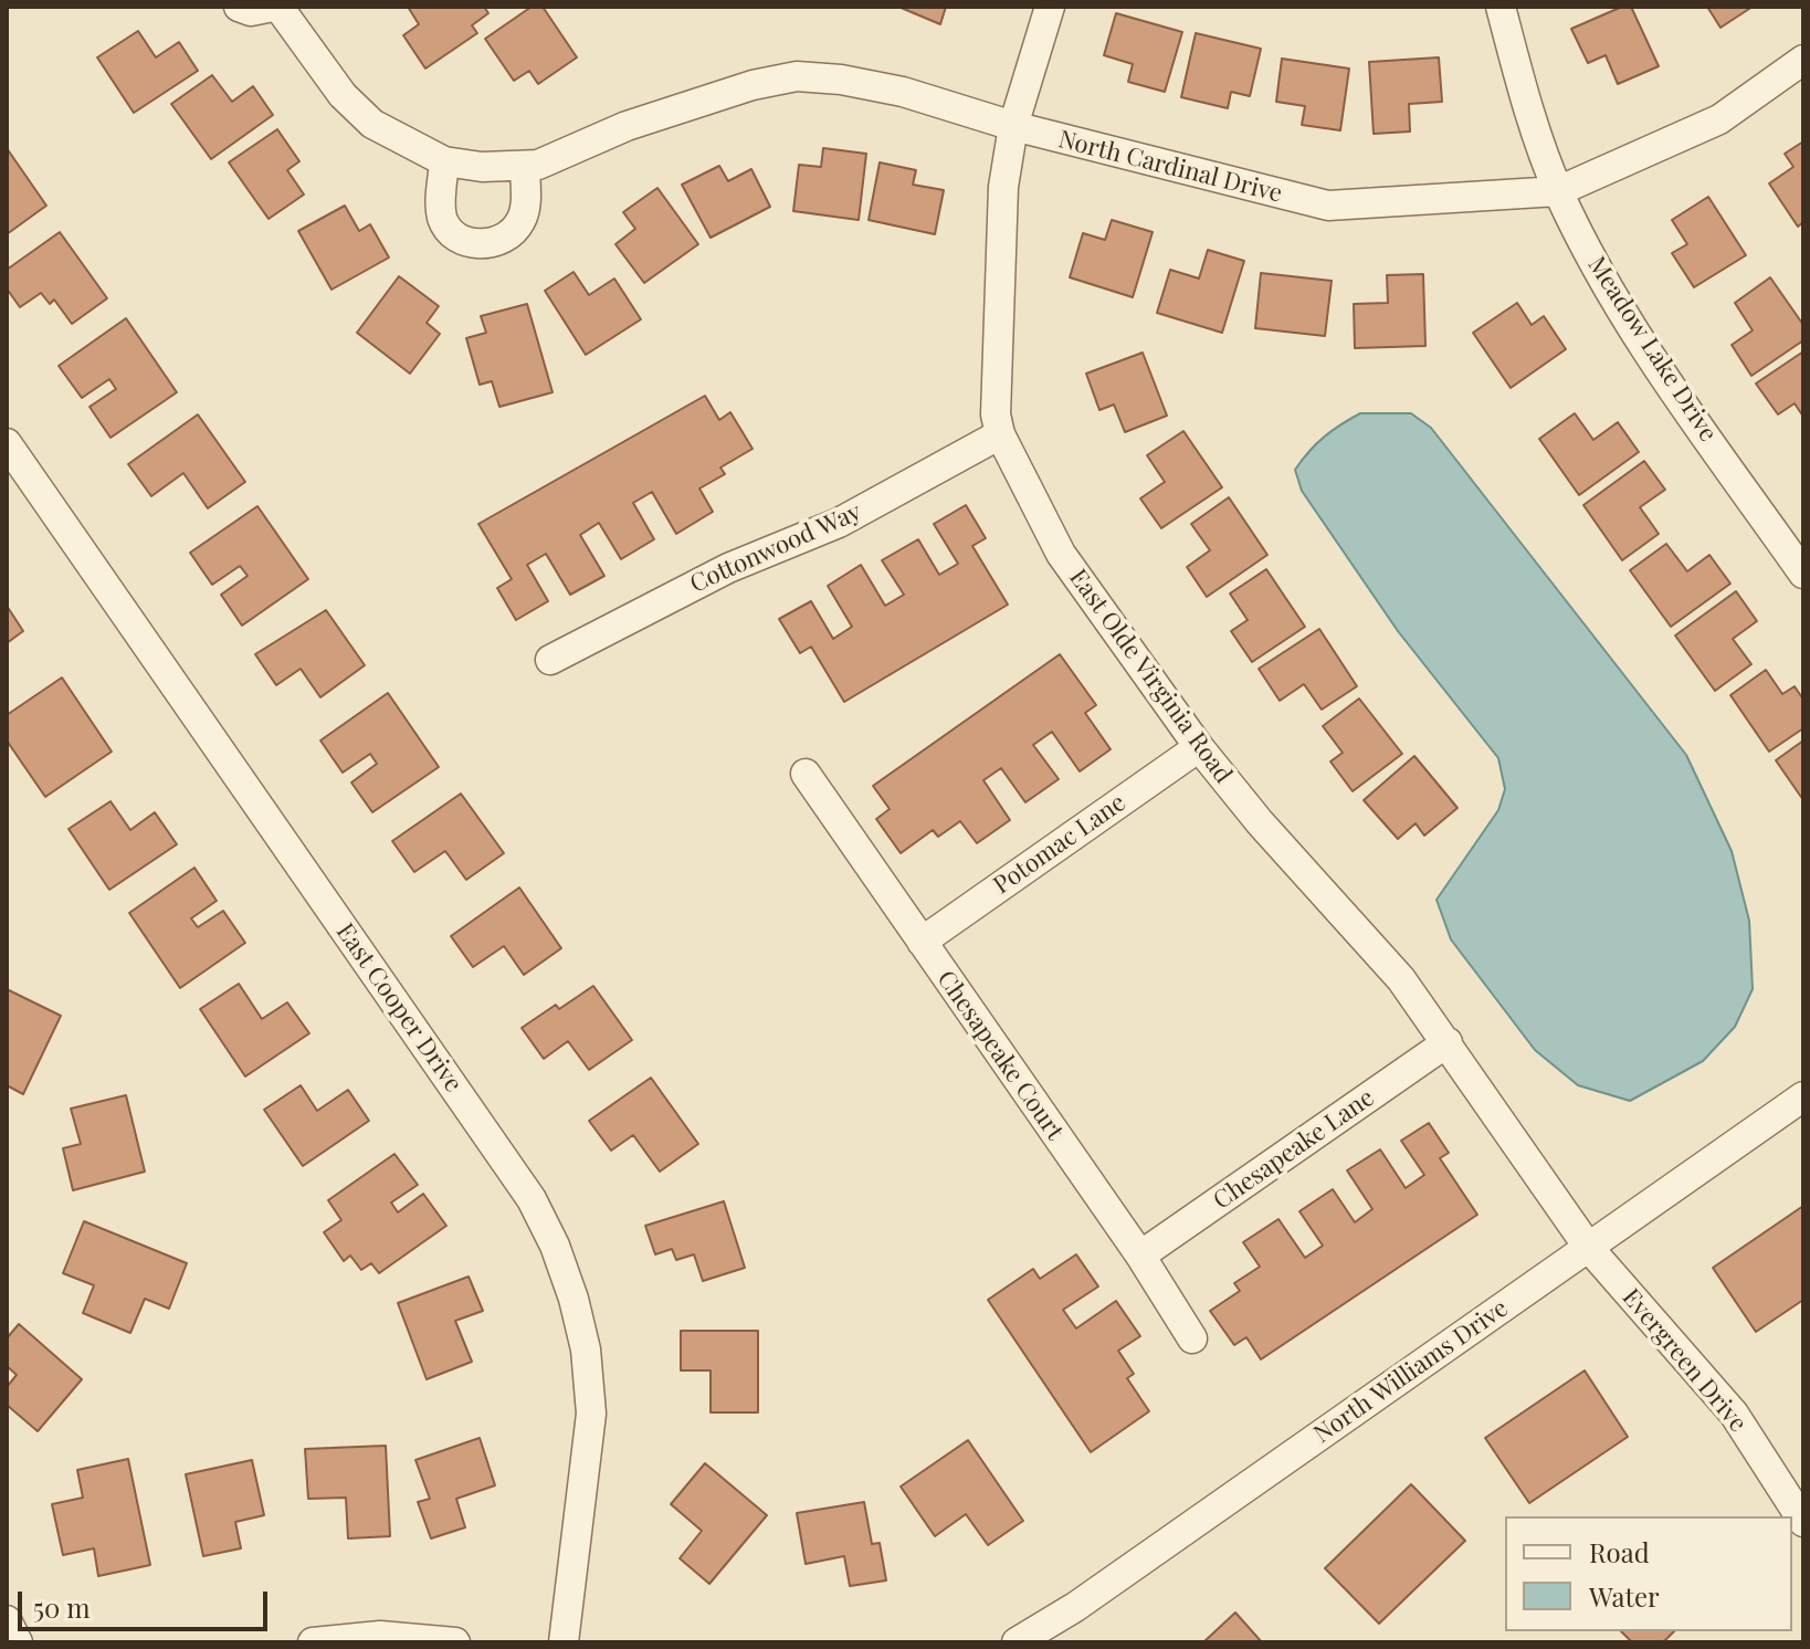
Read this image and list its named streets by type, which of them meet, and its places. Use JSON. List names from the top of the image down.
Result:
{
  "streets": {
    "street": [
      "North Cardinal Drive",
      "Meadow Lake Drive",
      "Cottonwood Way",
      "East Olde Virginia Road",
      "Potomac Lane",
      "East Cooper Drive",
      "Chesapeake Court",
      "Chesapeake Lane",
      "Evergreen Drive",
      "North Williams Drive"
    ]
  },
  "crossings": [
    ["North Cardinal Drive", "Meadow Lake Drive"],
    ["North Cardinal Drive", "East Olde Virginia Road"],
    ["Cottonwood Way", "East Olde Virginia Road"],
    ["East Olde Virginia Road", "Potomac Lane"],
    ["East Olde Virginia Road", "Chesapeake Lane"],
    ["East Olde Virginia Road", "Evergreen Drive"],
    ["East Olde Virginia Road", "North Williams Drive"],
    ["Potomac Lane", "Chesapeake Court"],
    ["Chesapeake Court", "Chesapeake Lane"],
    ["Evergreen Drive", "North Williams Drive"]
  ],
  "legend": ["Road", "Water"],
  "scale_bar": "50 m"
}
